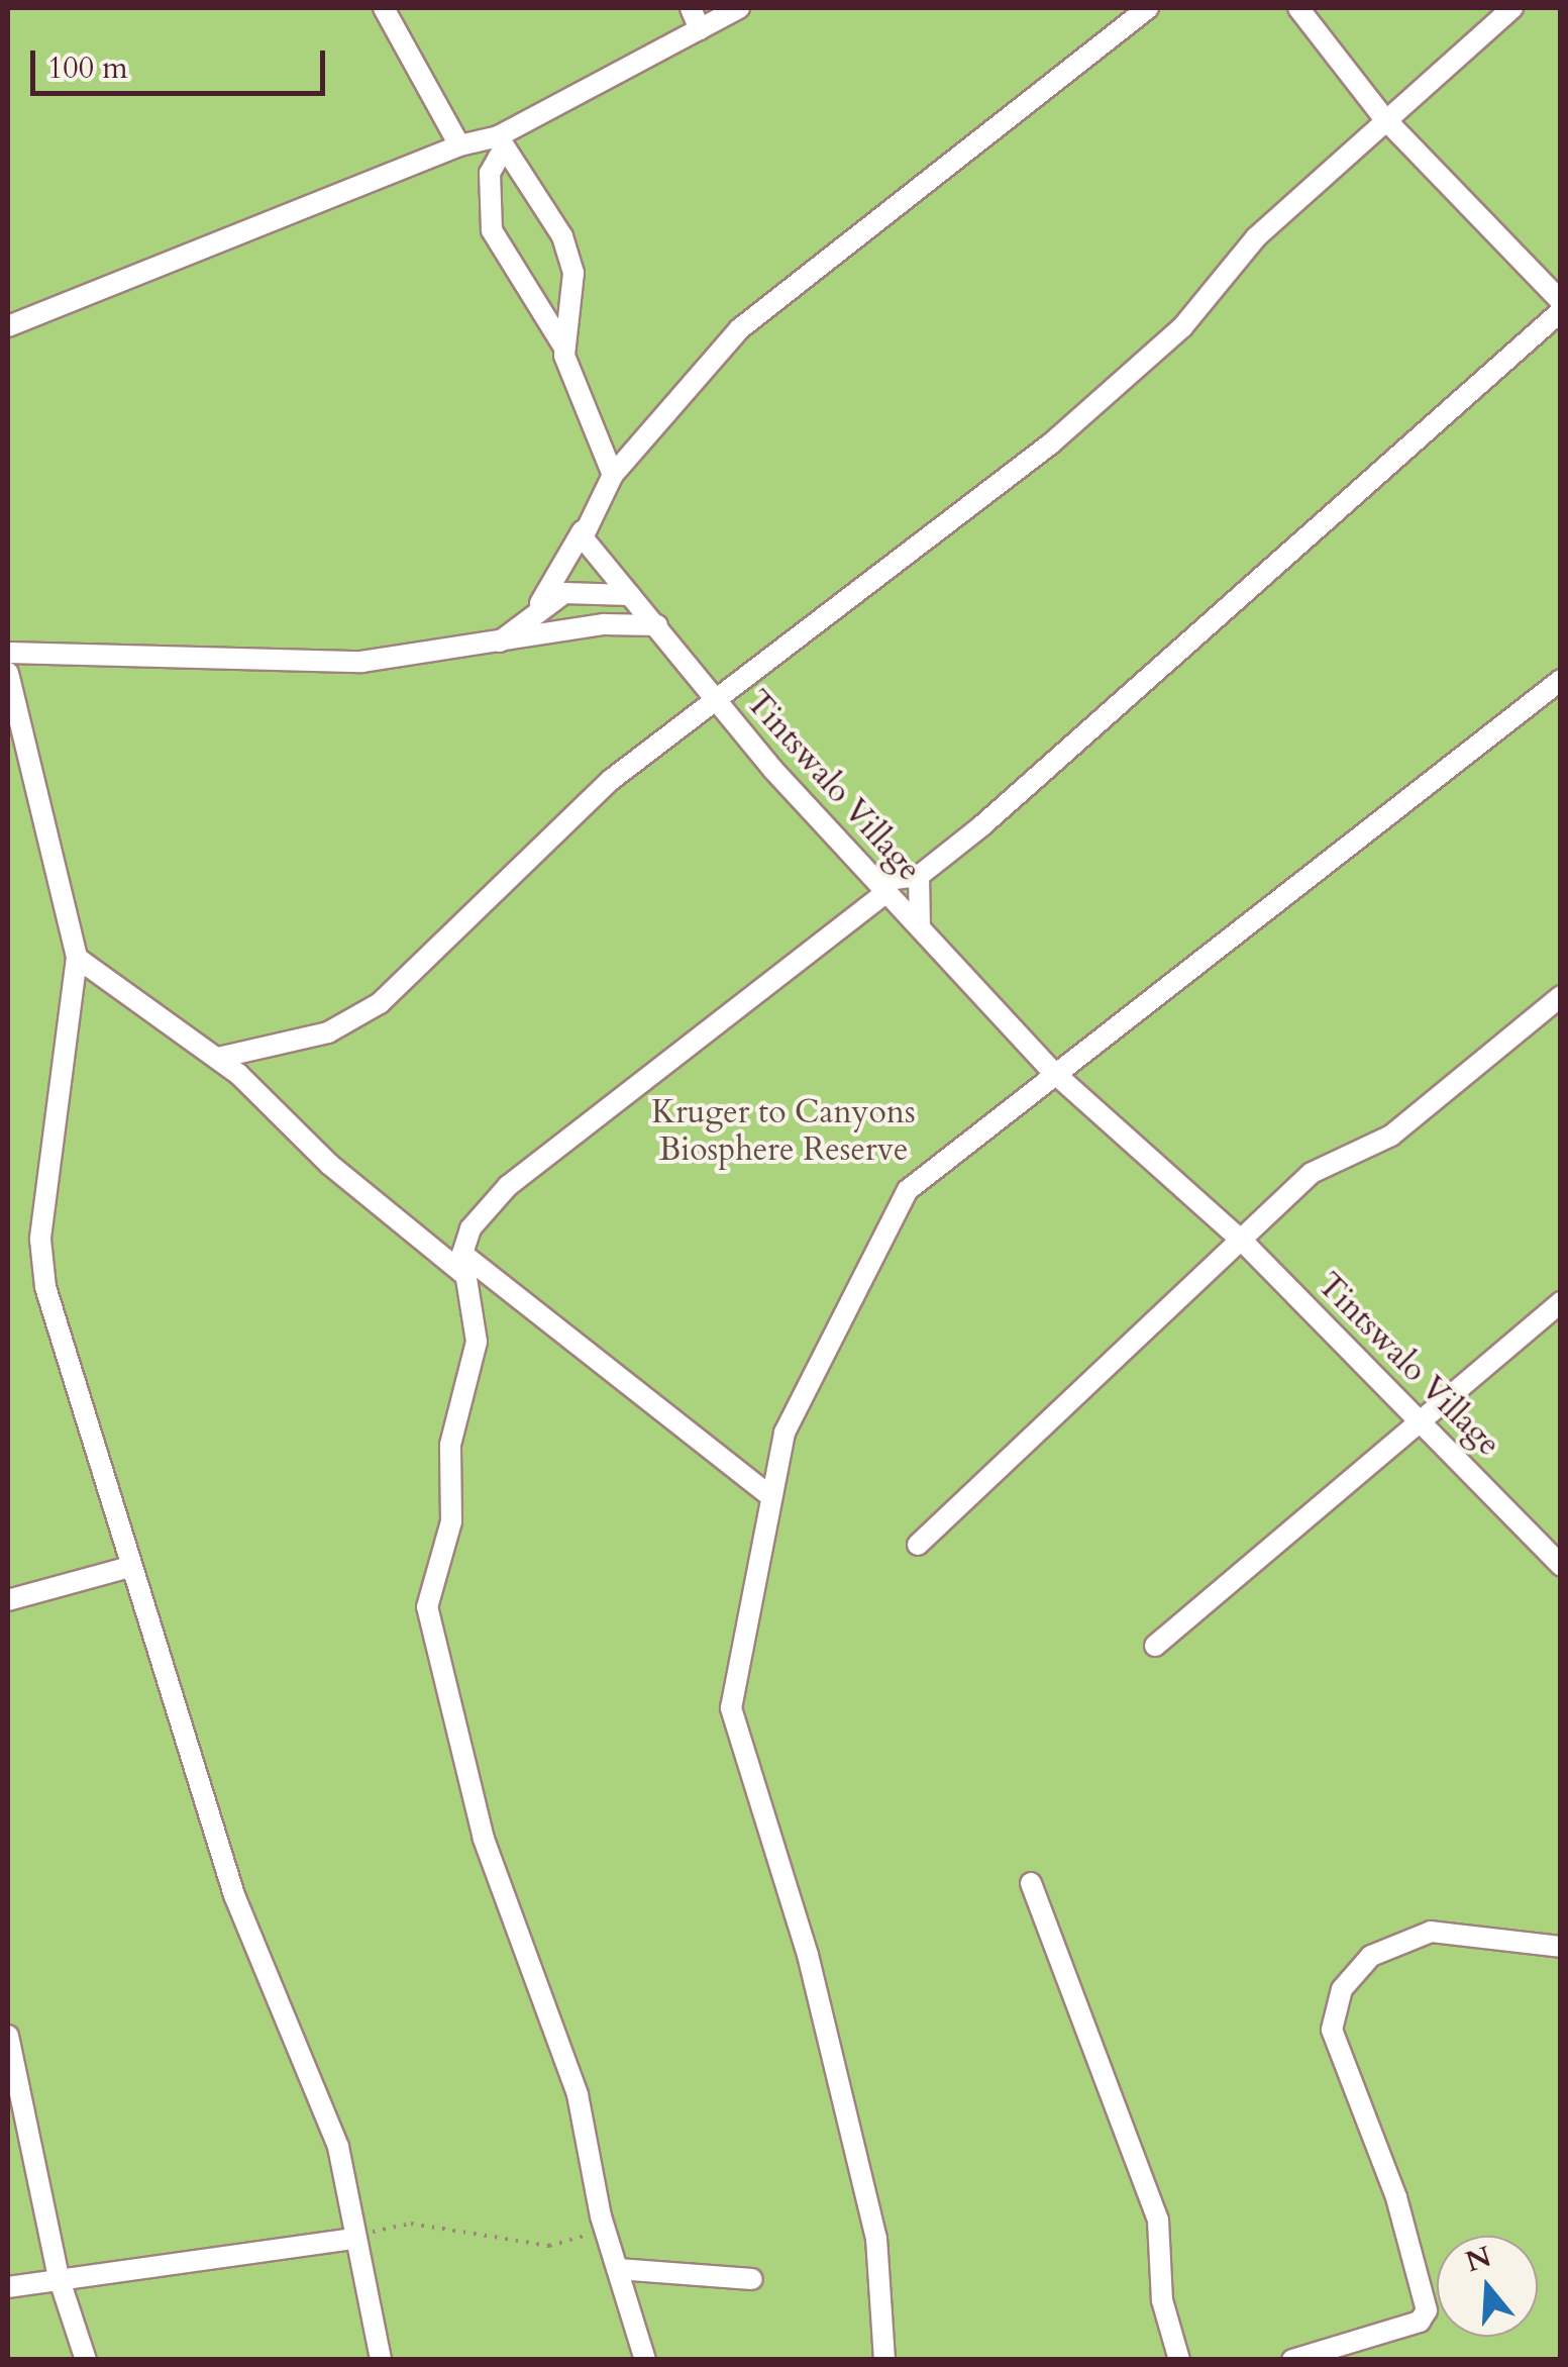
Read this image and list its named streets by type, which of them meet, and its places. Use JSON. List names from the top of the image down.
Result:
{
  "streets": {
    "street": ["Tintswalo Village"]
  },
  "parks": ["Kruger to Canyons Biosphere Reserve"],
  "scale_bar": "100 m",
  "north": "top"
}
